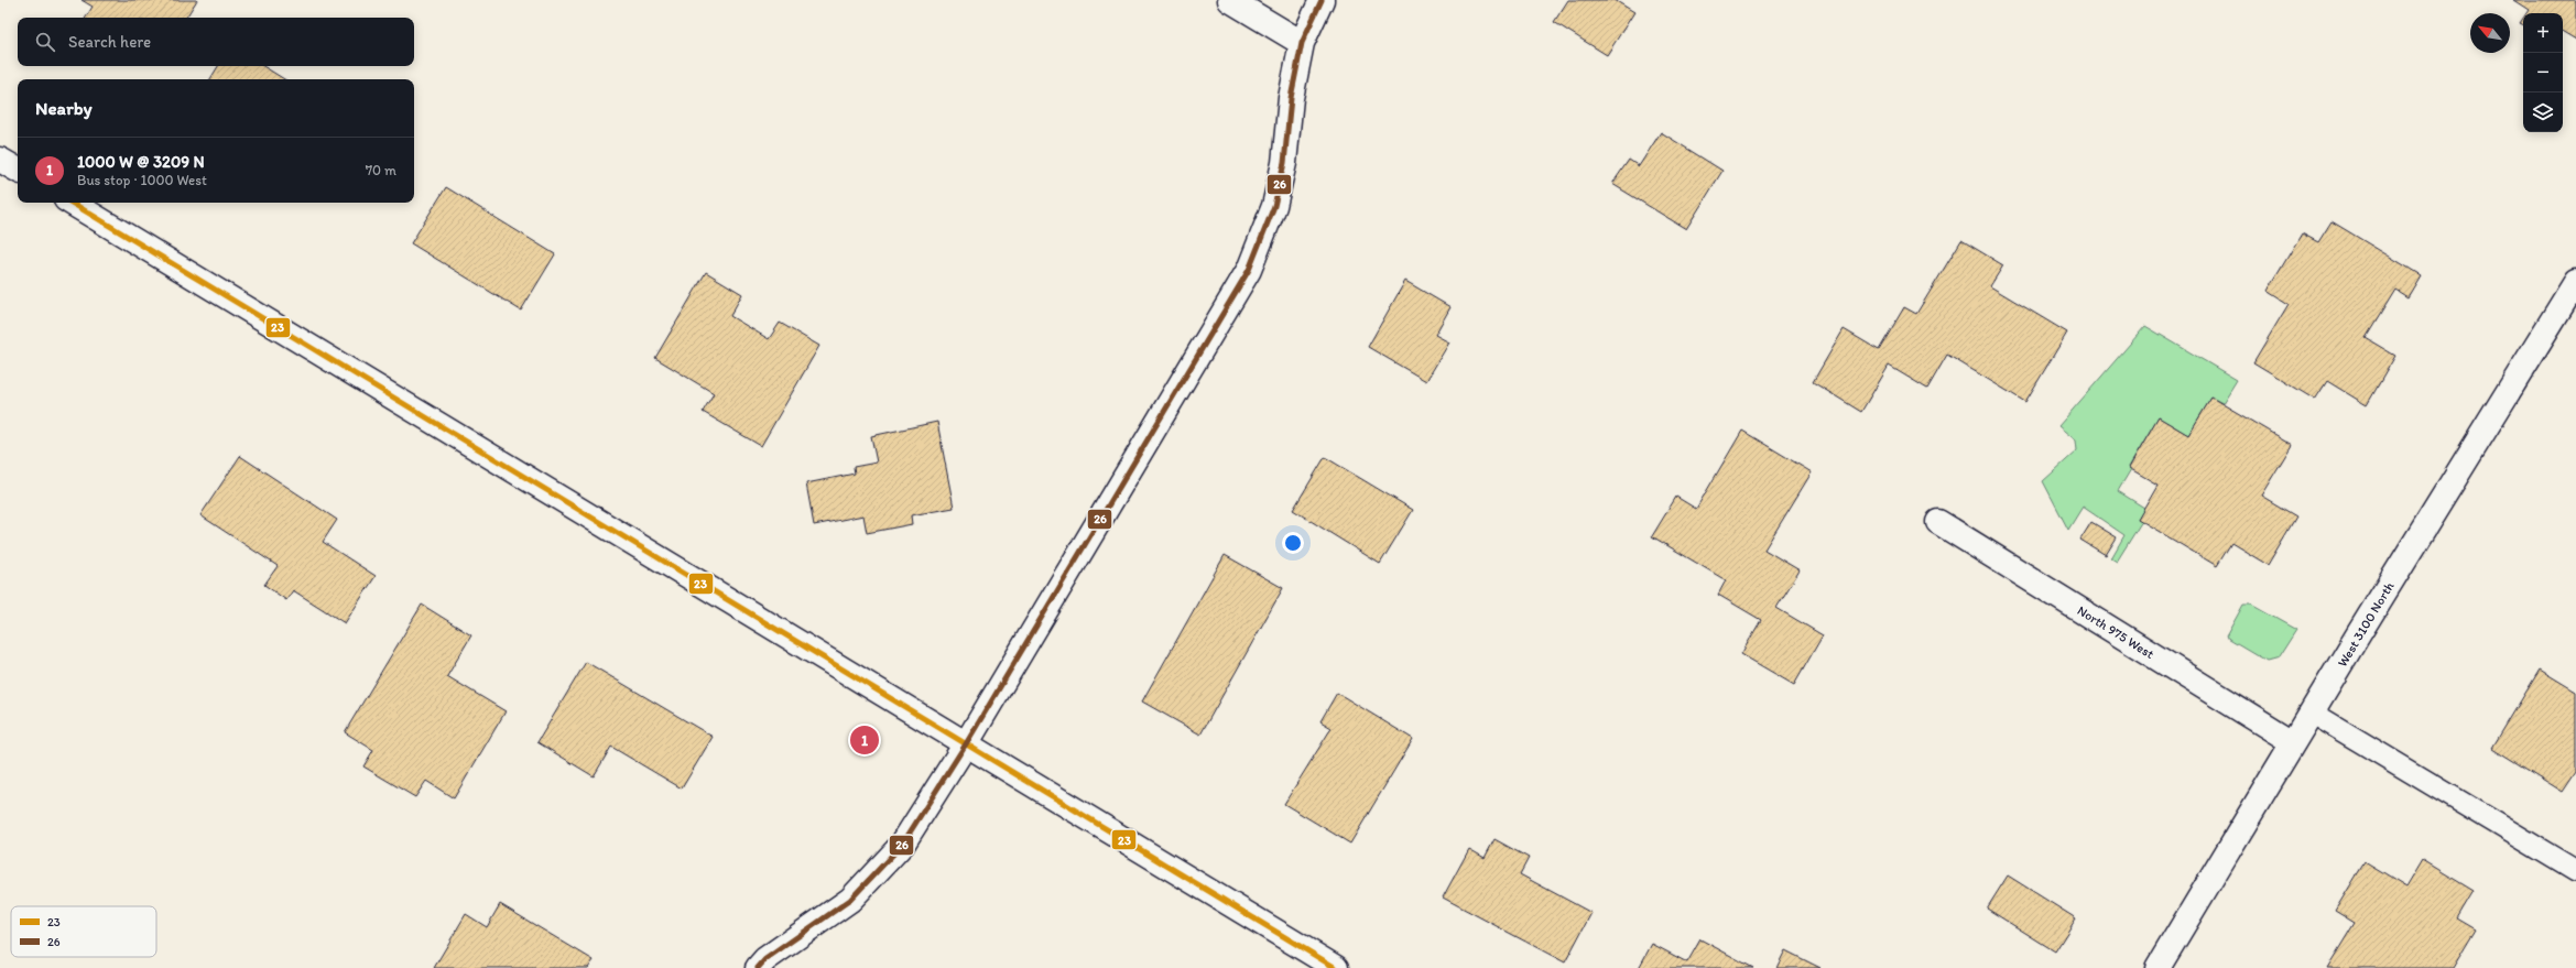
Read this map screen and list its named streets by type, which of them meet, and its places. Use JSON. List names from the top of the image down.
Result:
{
  "streets": {
    "street": ["West 3100 North", "North 975 West"]
  },
  "crossings": [
    ["West 3100 North", "North 975 West"]
  ],
  "lines": ["transit line 26", "transit line 23"],
  "legend": ["23", "26"],
  "north": "top left",
  "page": {
    "map_buttons": ["+", "−"],
    "search": "Search here",
    "heading": "Nearby",
    "list": [
      {
        "mark": "1",
        "name": "1000 W @ 3209 N",
        "note": "Bus stop · 1000 West",
        "value": "70 m"
      }
    ],
    "pins": "1"
  }
}
